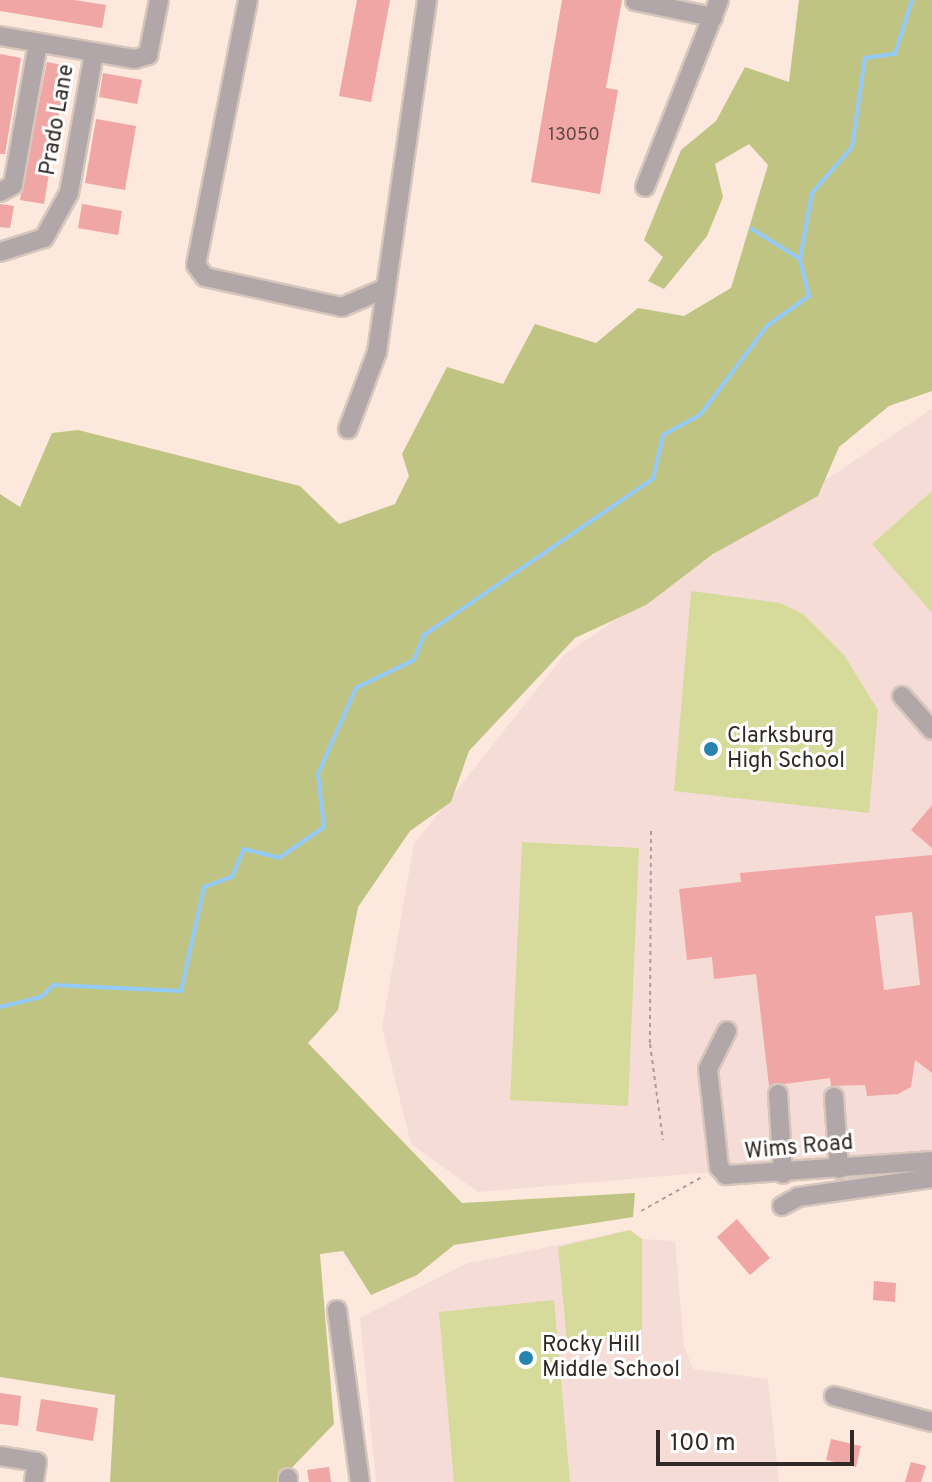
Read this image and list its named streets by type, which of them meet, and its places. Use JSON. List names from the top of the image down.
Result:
{
  "streets": {
    "street": ["Prado Lane", "Wims Road"]
  },
  "places": ["Clarksburg High School", "Rocky Hill Middle School"],
  "house_numbers": ["13050"],
  "scale_bar": "100 m"
}
